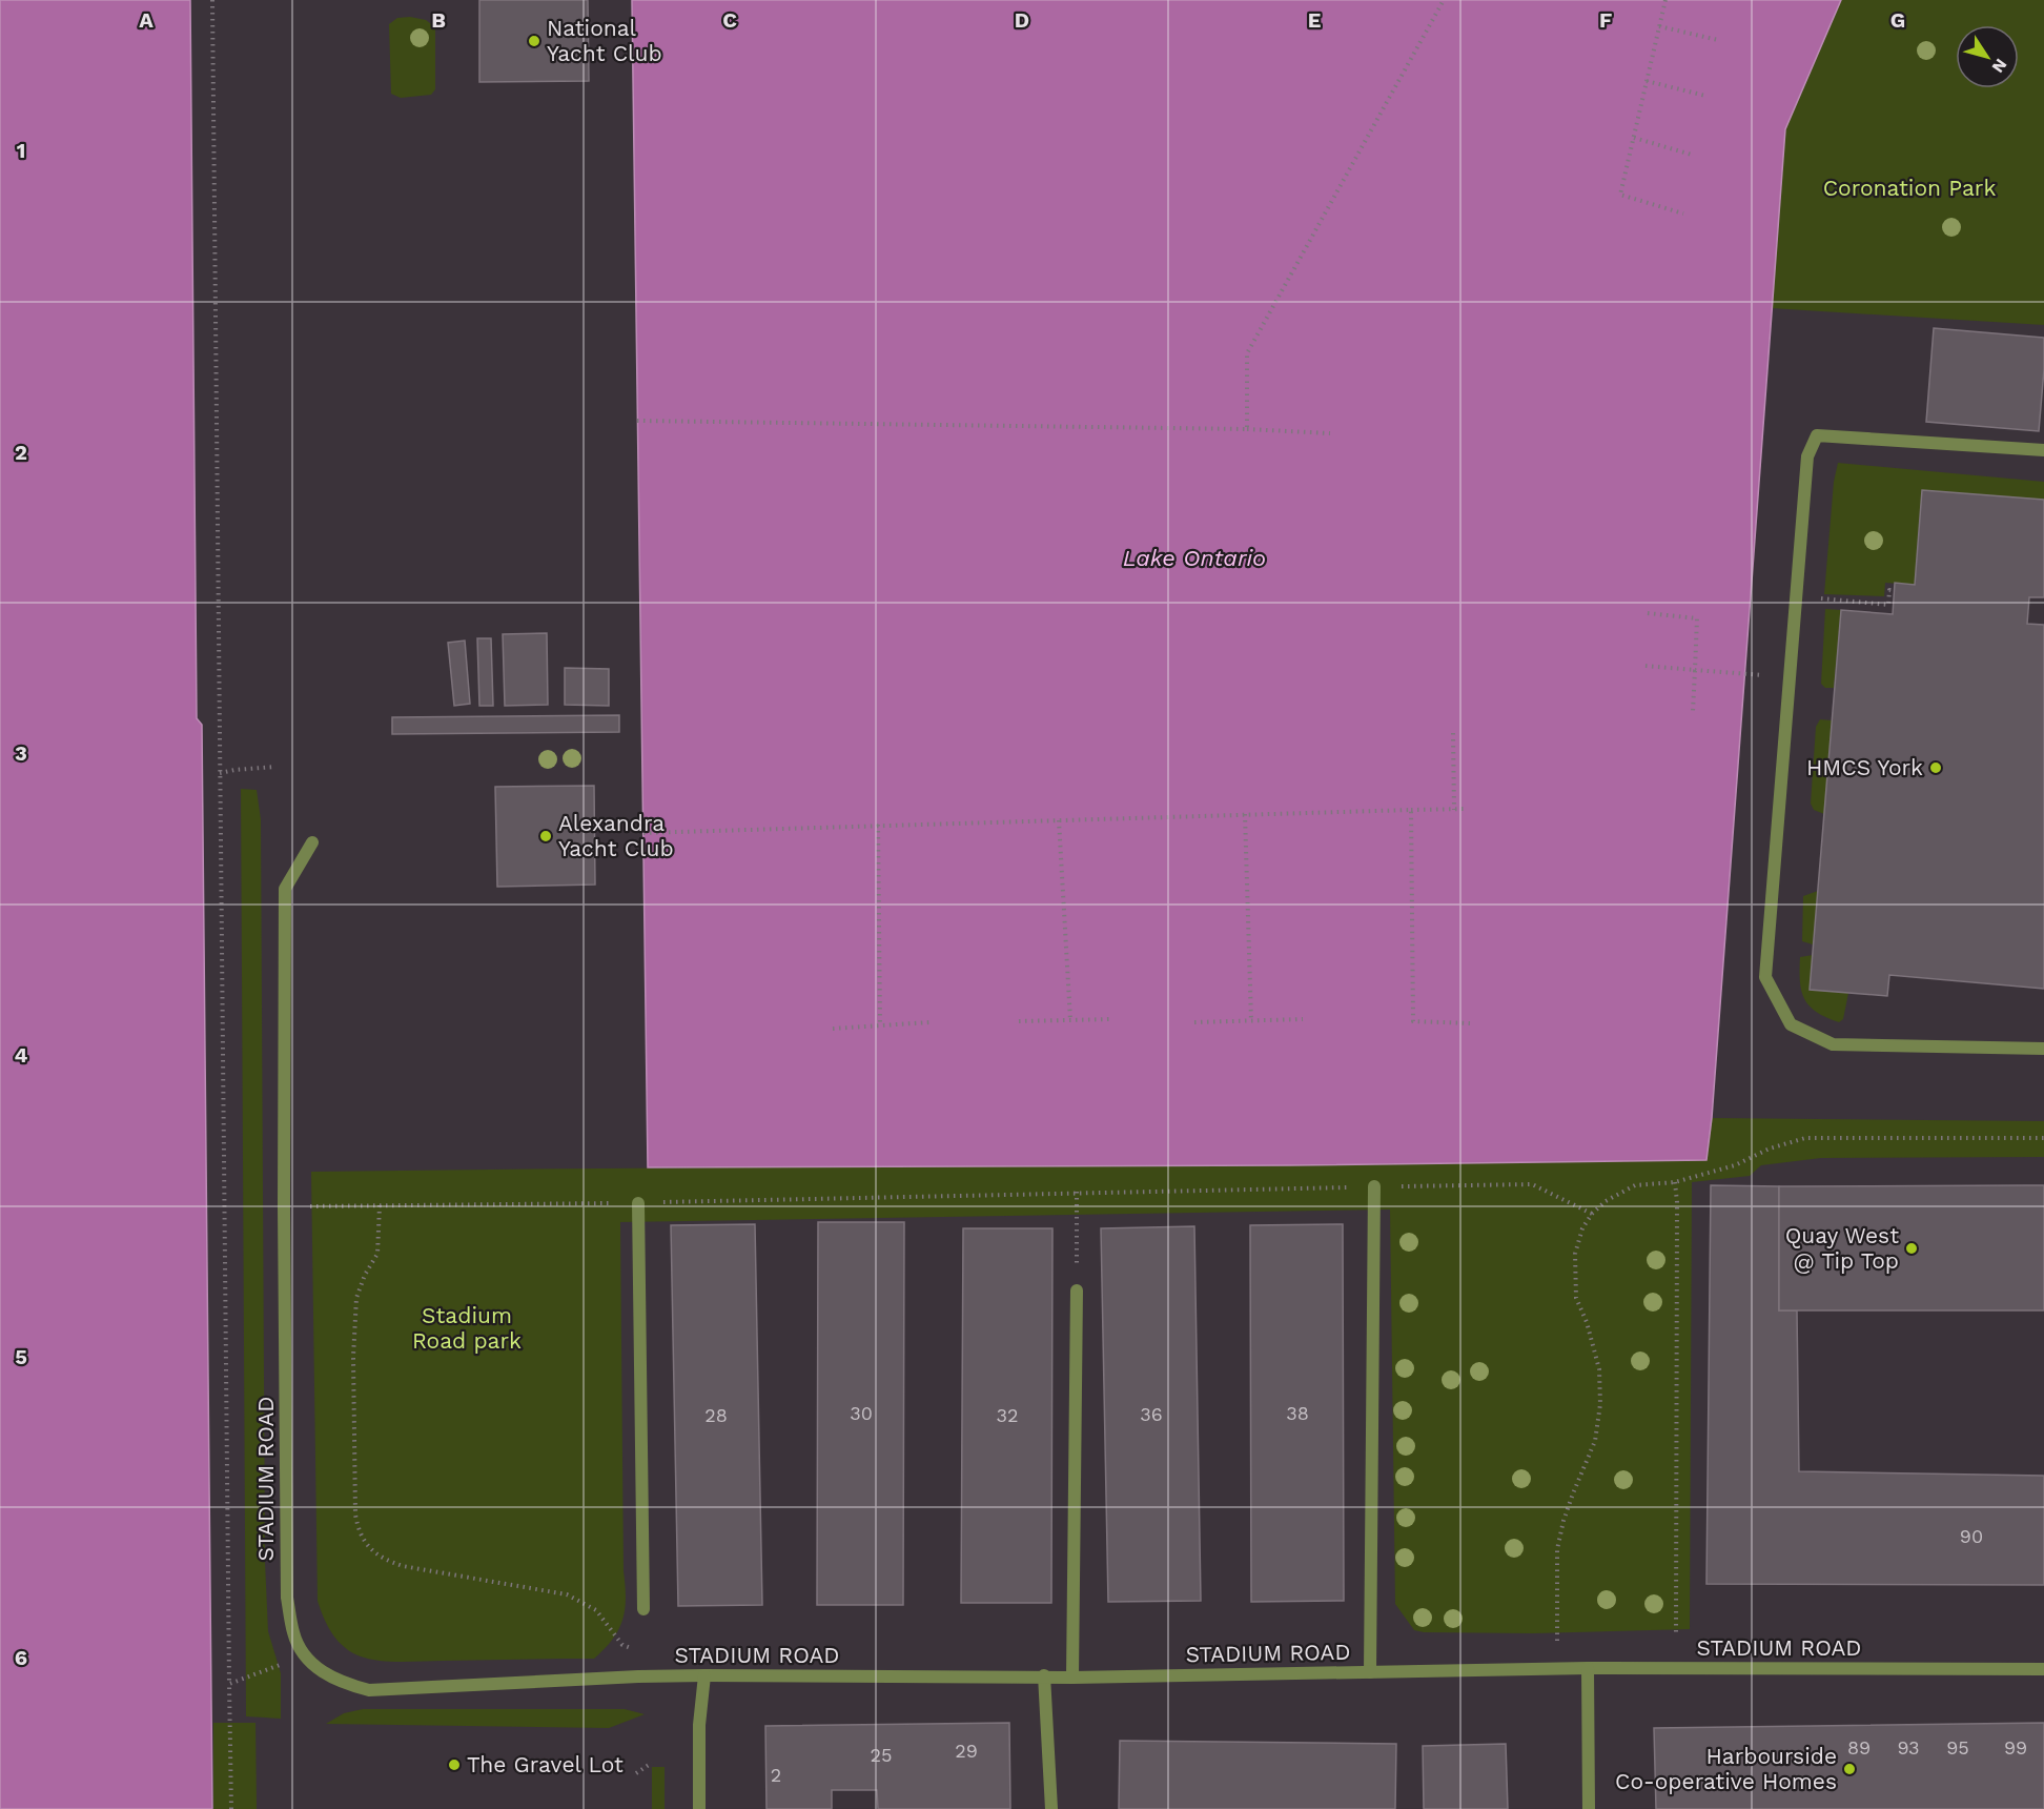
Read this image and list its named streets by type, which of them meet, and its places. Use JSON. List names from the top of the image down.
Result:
{
  "streets": {
    "street": ["STADIUM ROAD"]
  },
  "water": ["Lake Ontario"],
  "parks": ["Coronation Park", "Stadium Road park"],
  "places": [
    "National Yacht Club",
    "HMCS York",
    "Alexandra Yacht Club",
    "Quay West @ Tip Top",
    "The Gravel Lot",
    "Harbourside Co-operative Homes"
  ],
  "house_numbers": [
    "30",
    "38",
    "36",
    "28",
    "32",
    "90",
    "89",
    "93",
    "95",
    "99",
    "29",
    "25",
    "2"
  ],
  "north": "bottom right",
  "grid": {
    "columns": [
      "A",
      "B",
      "C",
      "D",
      "E",
      "F",
      "G"
    ],
    "rows": [
      "1",
      "2",
      "3",
      "4",
      "5",
      "6"
    ]
  }
}
